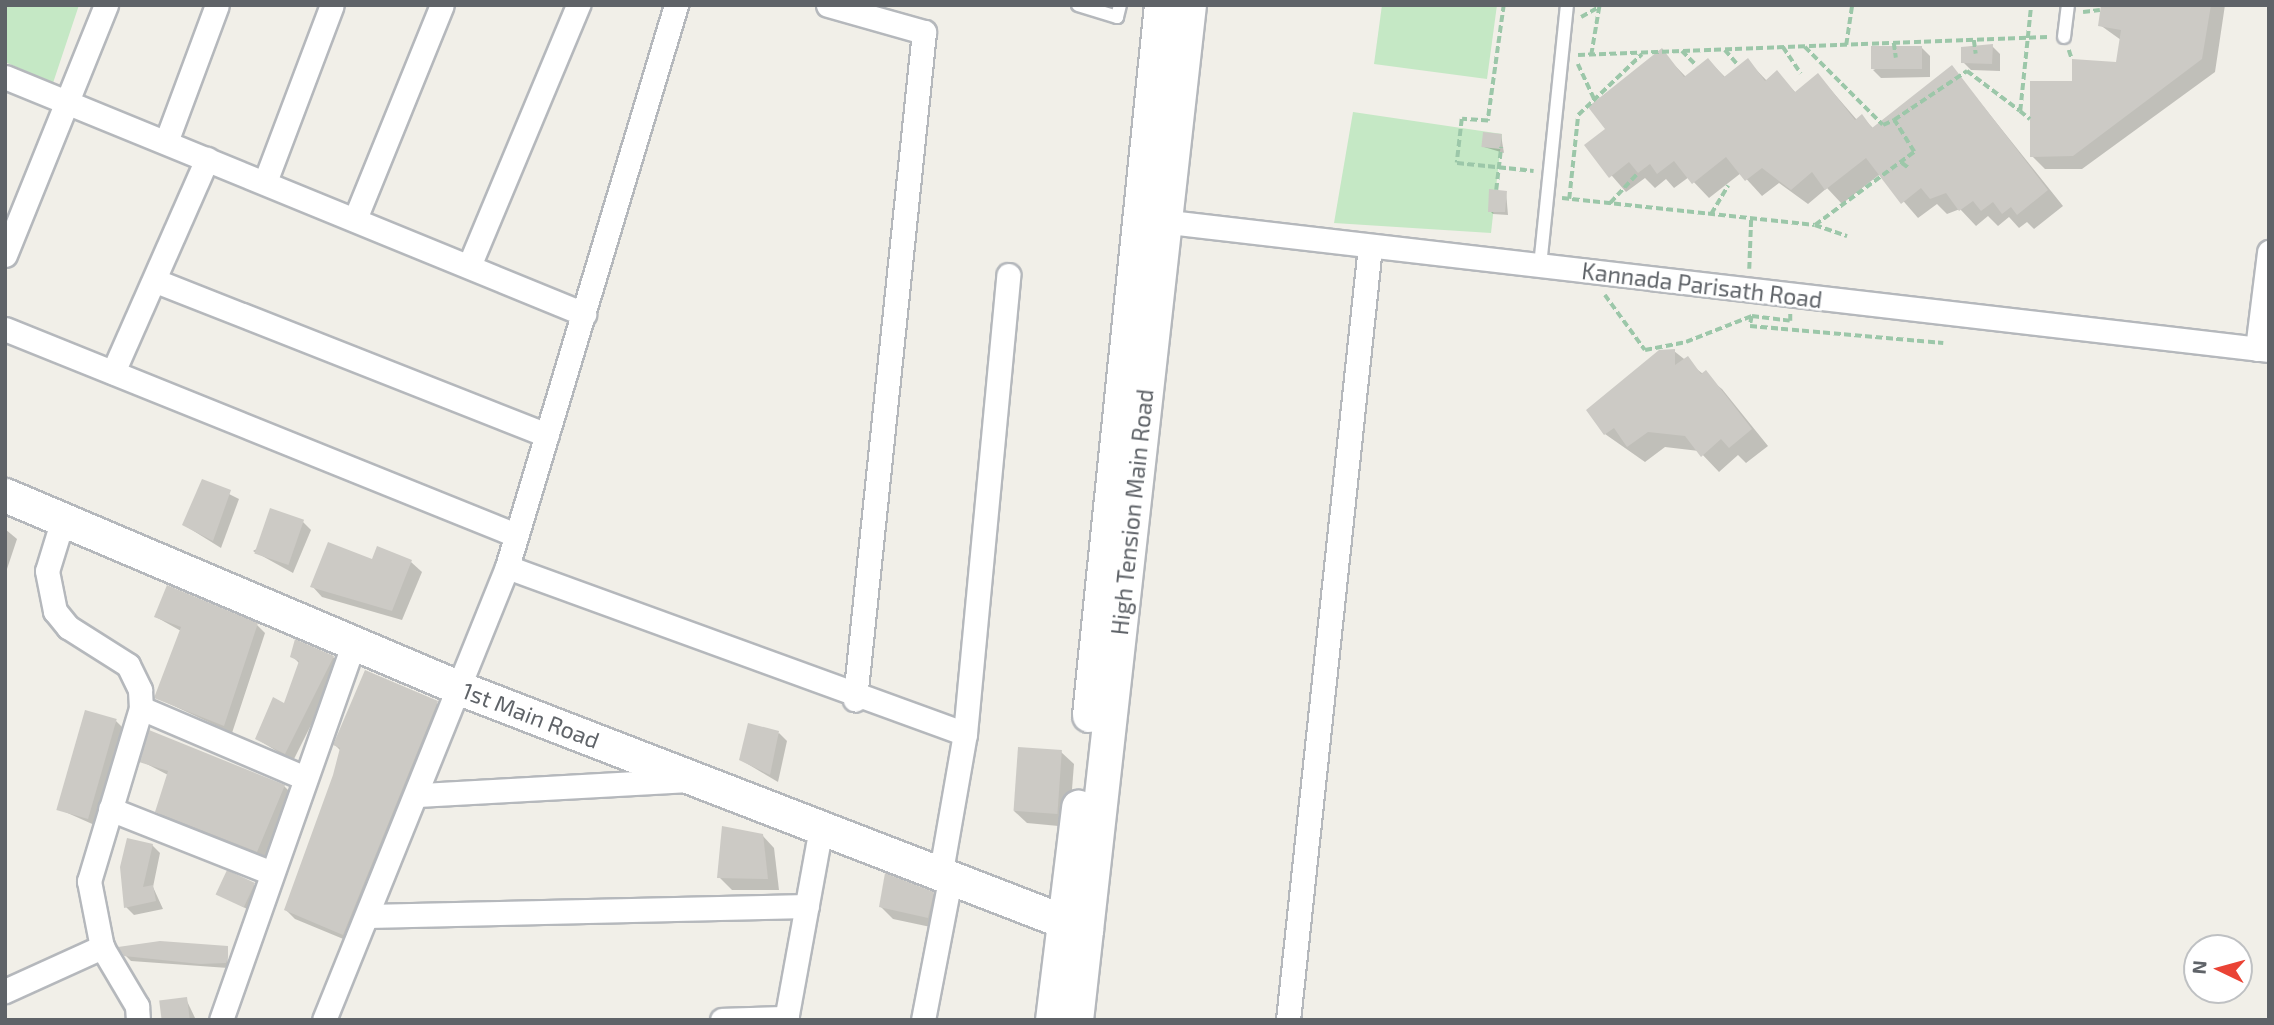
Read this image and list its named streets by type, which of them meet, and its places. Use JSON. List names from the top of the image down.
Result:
{
  "streets": {
    "main road": ["1st Main Road"],
    "street": ["Kannada Parisath Road"]
  },
  "north": "left"
}
